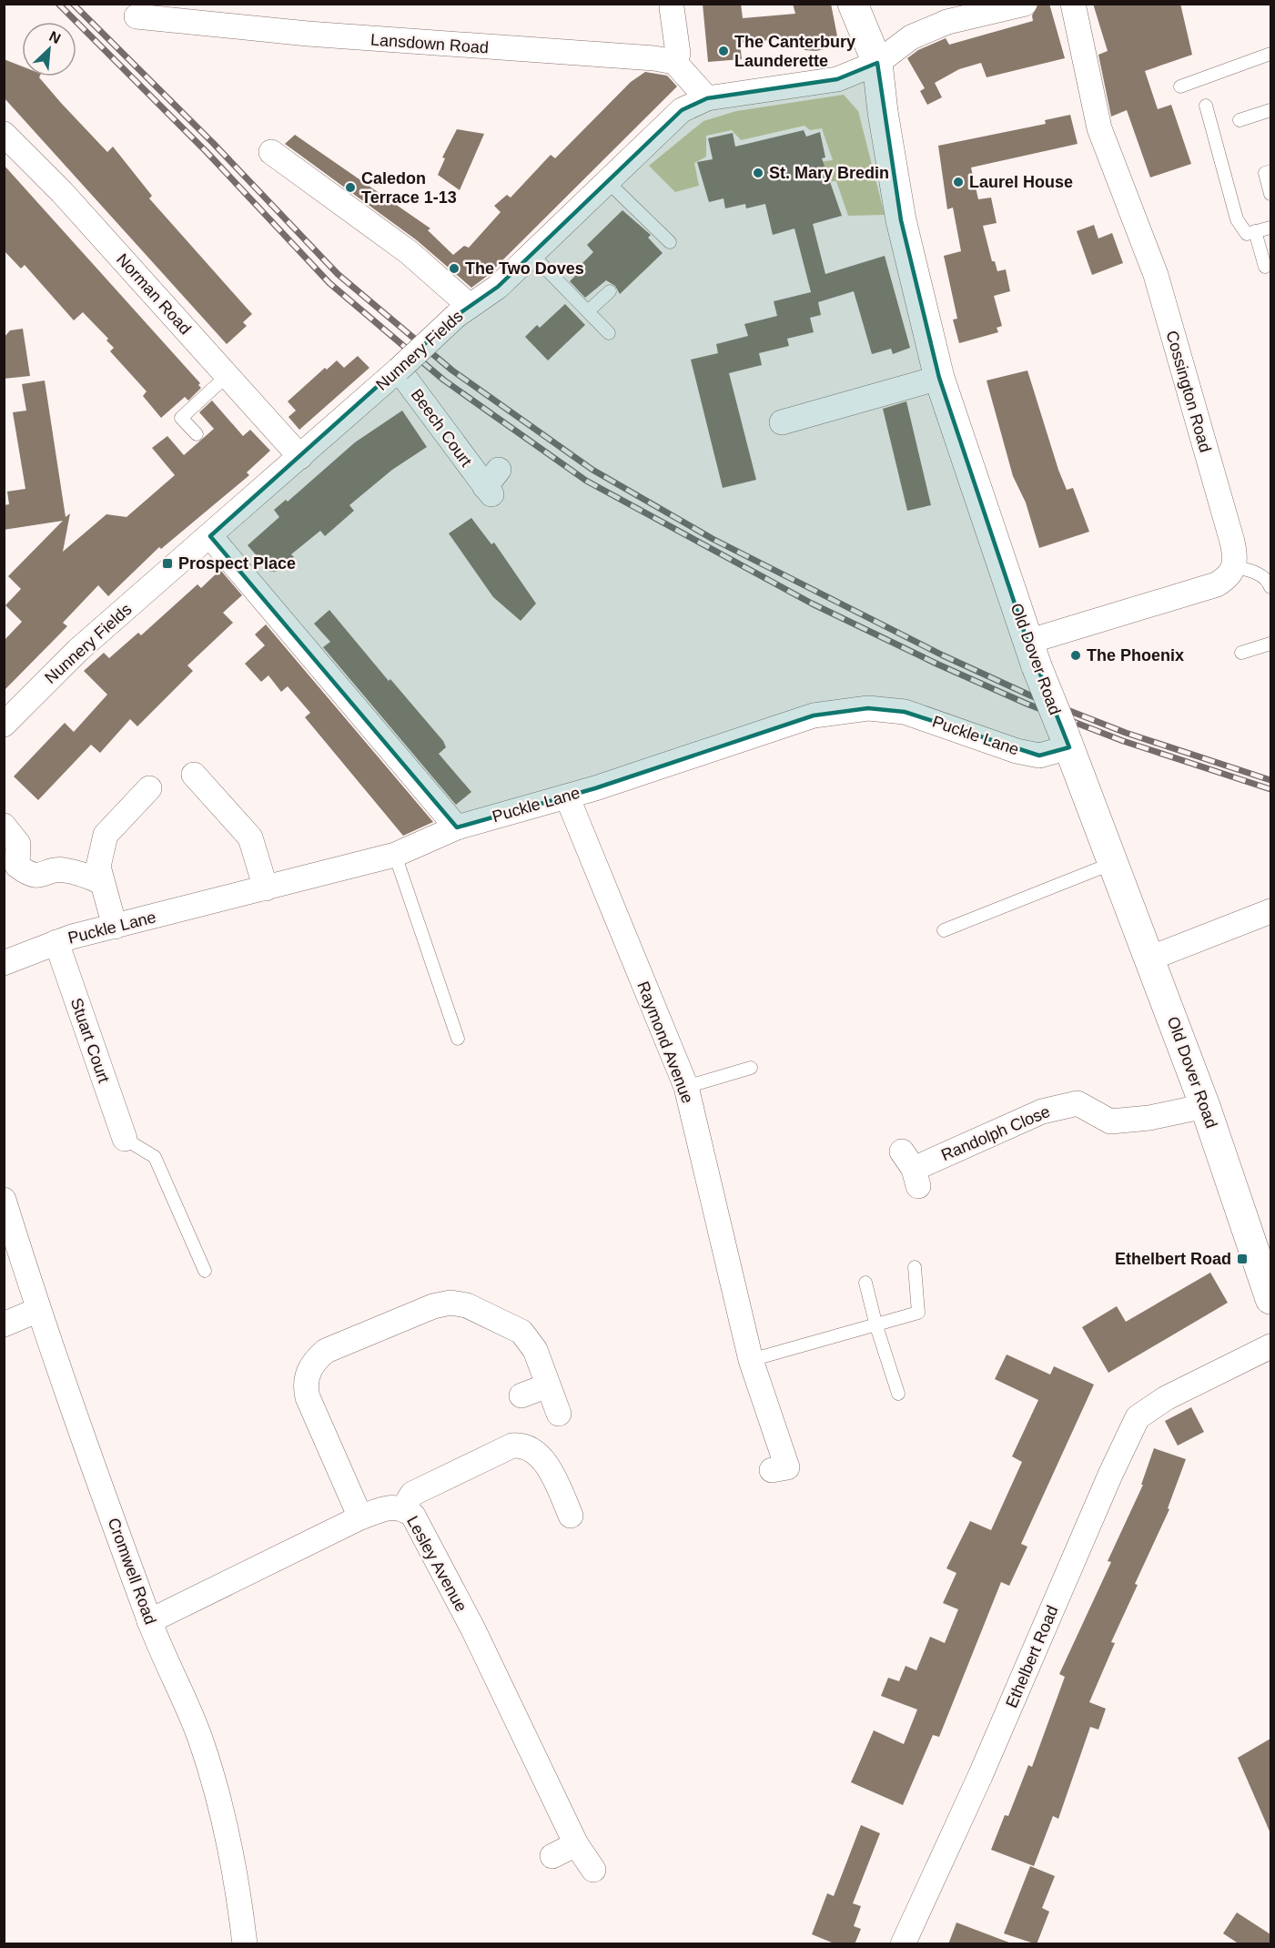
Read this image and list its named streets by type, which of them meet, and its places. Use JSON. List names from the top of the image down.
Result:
{
  "streets": {
    "street": [
      "Lansdown Road",
      "Norman Road",
      "Nunnery Fields",
      "Cossington Road",
      "Beech Court",
      "Old Dover Road",
      "Puckle Lane",
      "Stuart Court",
      "Raymond Avenue",
      "Randolph Close",
      "Lesley Avenue",
      "Cromwell Road",
      "Ethelbert Road"
    ]
  },
  "crossings": [
    ["Norman Road", "Nunnery Fields"],
    ["Nunnery Fields", "Beech Court"],
    ["Nunnery Fields", "Old Dover Road"],
    ["Old Dover Road", "Puckle Lane"],
    ["Old Dover Road", "Randolph Close"],
    ["Puckle Lane", "Stuart Court"],
    ["Puckle Lane", "Raymond Avenue"],
    ["Lesley Avenue", "Cromwell Road"]
  ],
  "places": {
    "other": [
      "The Canterbury Launderette",
      "St. Mary Bredin",
      "Laurel House",
      "Caledon Terrace 1-13",
      "The Two Doves",
      "The Phoenix"
    ],
    "transit": ["Prospect Place", "Ethelbert Road"]
  },
  "north": "top right"
}
